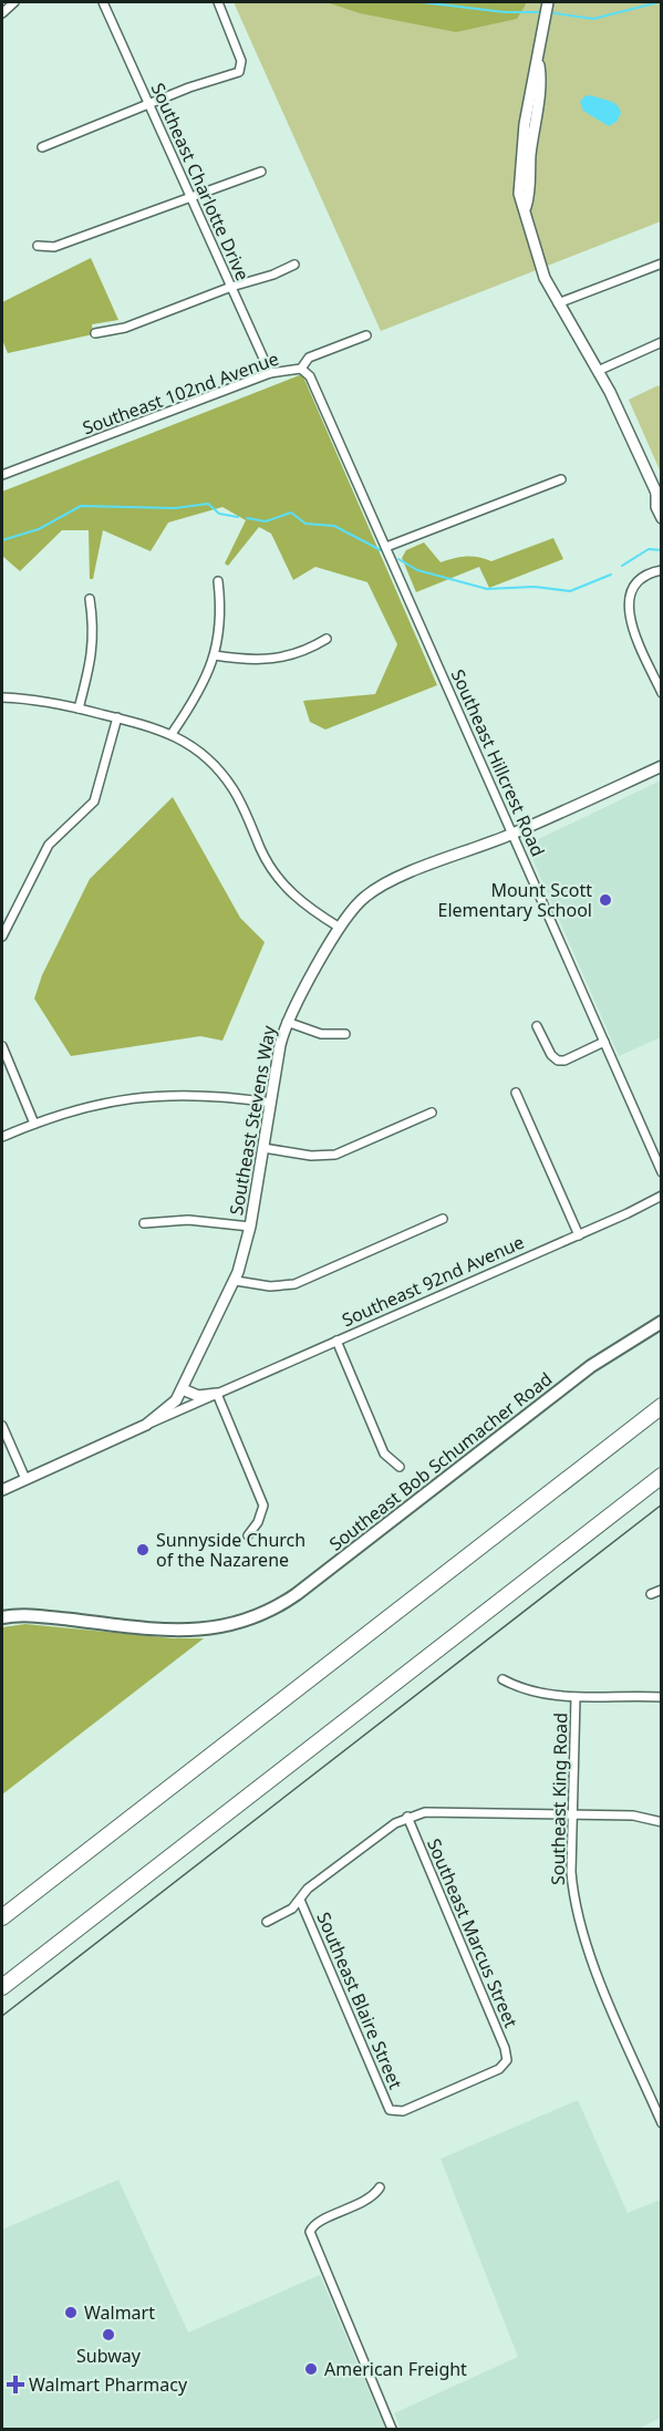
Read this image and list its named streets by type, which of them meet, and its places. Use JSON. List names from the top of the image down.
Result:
{
  "streets": {
    "main road": ["Southeast Bob Schumacher Road"],
    "street": [
      "Southeast Charlotte Drive",
      "Southeast 102nd Avenue",
      "Southeast Hillcrest Road",
      "Southeast Stevens Way",
      "Southeast 92nd Avenue",
      "Southeast King Road",
      "Southeast Marcus Street",
      "Southeast Blaire Street"
    ]
  },
  "crossings": [
    ["Southeast Charlotte Drive", "Southeast 102nd Avenue"],
    ["Southeast 102nd Avenue", "Southeast Hillcrest Road"],
    ["Southeast Hillcrest Road", "Southeast Stevens Way"],
    ["Southeast Stevens Way", "Southeast 92nd Avenue"],
    ["Southeast Marcus Street", "Southeast Blaire Street"]
  ],
  "places": {
    "other": [
      "Mount Scott Elementary School",
      "Sunnyside Church of the Nazarene",
      "Walmart",
      "Subway",
      "American Freight"
    ],
    "health": ["Walmart Pharmacy"]
  }
}
